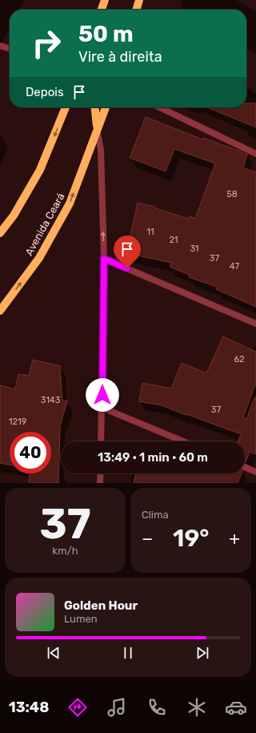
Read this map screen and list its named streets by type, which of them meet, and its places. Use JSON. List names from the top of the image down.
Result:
{
  "streets": {
    "main road": ["Avenida Ceará"]
  },
  "house_numbers": [
    "58",
    "11",
    "21",
    "31",
    "37",
    "47",
    "62",
    "3143",
    "37",
    "1219"
  ],
  "page": {
    "turn": ["50 m", "Vire à direita"],
    "then": "Depois",
    "limit": "40",
    "trip": "13:49 · 1 min · 60 m",
    "tile": [
      ["37", "km/h"],
      "Clima"
    ],
    "heat": ["−", "19°", "+"],
    "song": ["Golden Hour", "Lumen"],
    "tabs": "13:48"
  }
}
